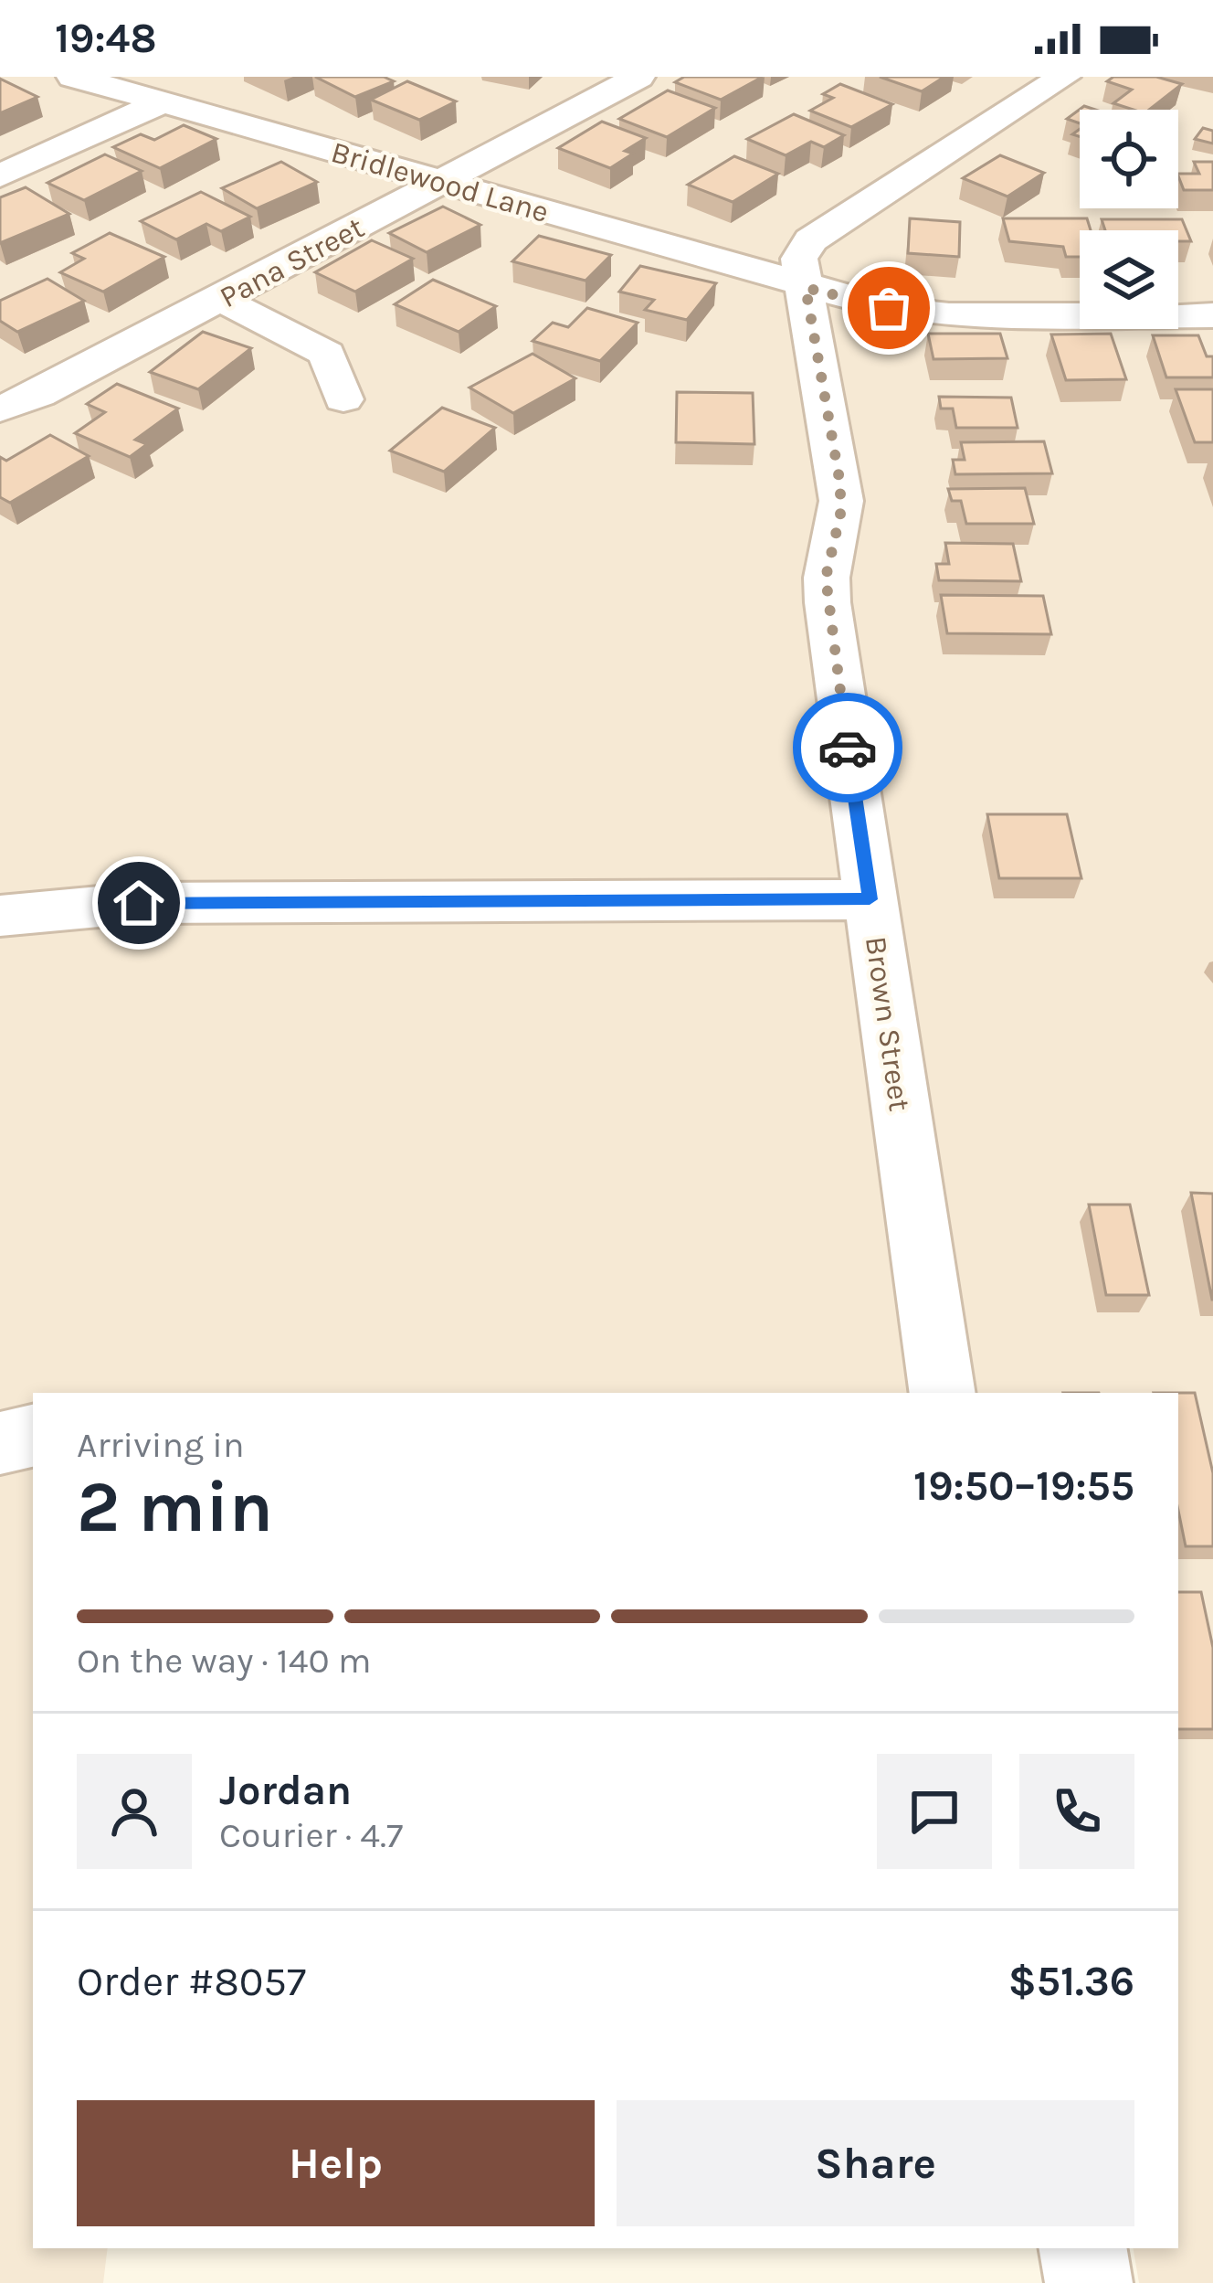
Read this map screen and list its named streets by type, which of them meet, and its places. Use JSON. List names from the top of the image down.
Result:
{
  "streets": {
    "street": ["Bridlewood Lane", "Pana Street", "Brown Street"]
  },
  "crossings": [
    ["Bridlewood Lane", "Pana Street"],
    ["Bridlewood Lane", "Brown Street"]
  ],
  "page": {
    "status": "19:48",
    "heading": ["2 min", "Arriving in", "19:50–19:55"],
    "panel": [
      "Jordan",
      "Courier · 4.7",
      "Order #8057",
      "$51.36"
    ],
    "bar": "On the way · 140 m",
    "buttons": ["Help", "Share"]
  }
}
